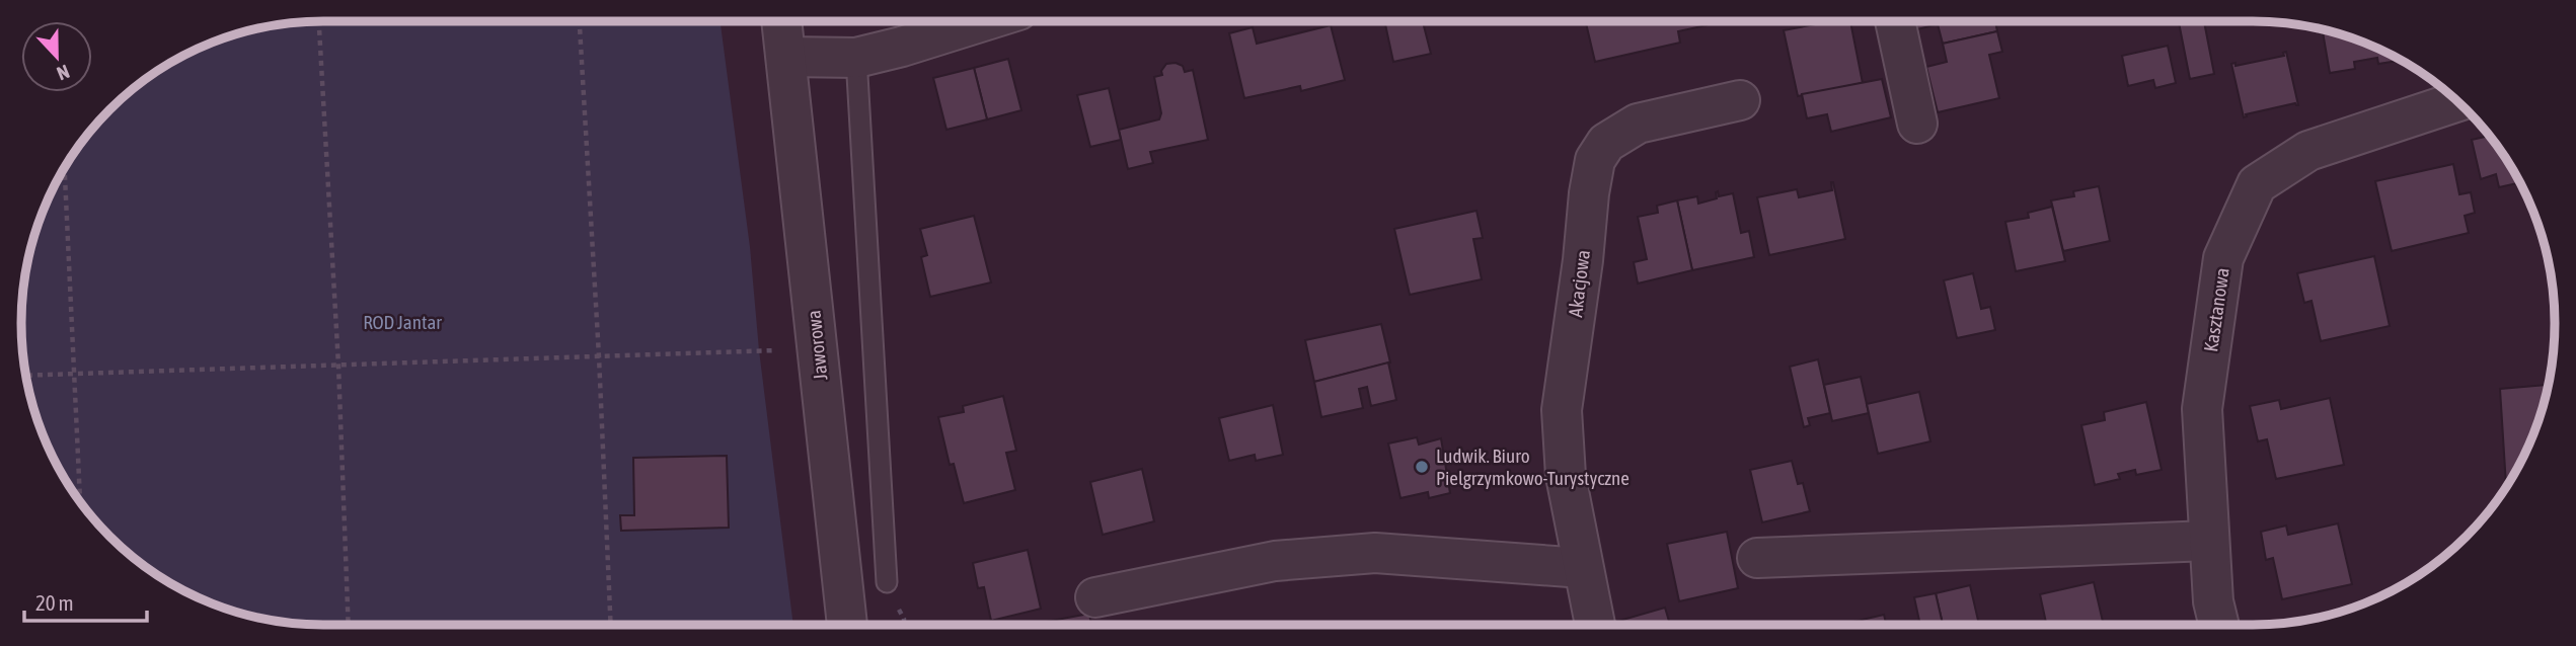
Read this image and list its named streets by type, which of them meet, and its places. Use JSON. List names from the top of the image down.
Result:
{
  "streets": {
    "street": ["Akacjowa", "Kasztanowa", "Jaworowa"]
  },
  "parks": ["ROD Jantar"],
  "places": ["Ludwik. Biuro Pielgrzymkowo-Turystyczne"],
  "scale_bar": "20 m",
  "north": "bottom"
}
